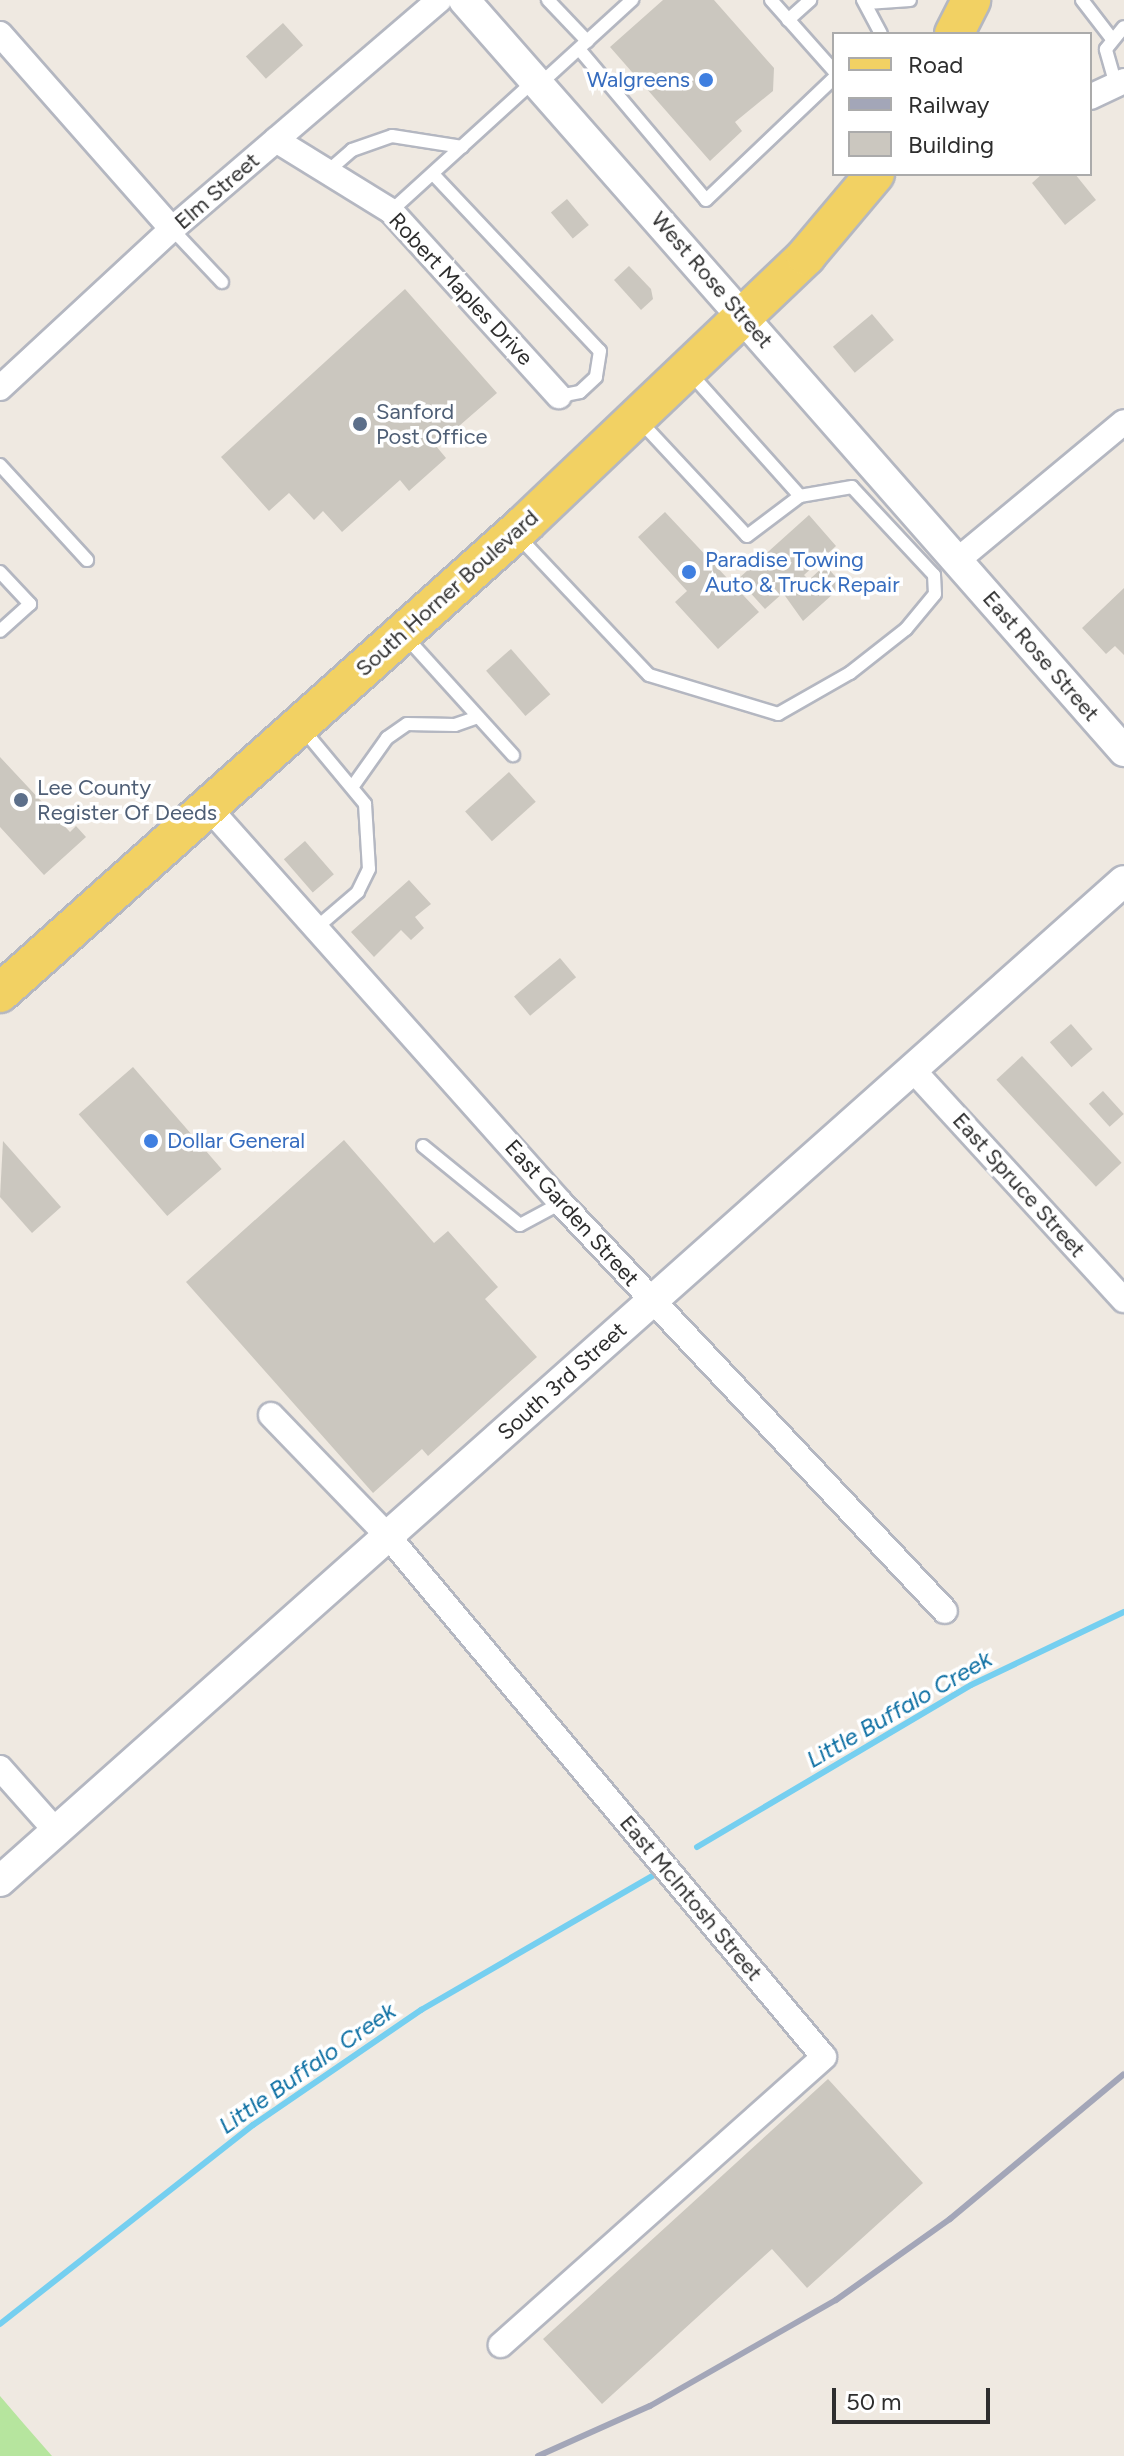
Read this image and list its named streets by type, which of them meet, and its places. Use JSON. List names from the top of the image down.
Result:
{
  "streets": {
    "main road": ["South Horner Boulevard"],
    "street": [
      "Elm Street",
      "West Rose Street",
      "Robert Maples Drive",
      "East Rose Street",
      "East Spruce Street",
      "East Garden Street",
      "South 3rd Street",
      "East McIntosh Street"
    ]
  },
  "crossings": [
    ["Elm Street", "Robert Maples Drive"],
    ["West Rose Street", "South Horner Boulevard"],
    ["West Rose Street", "East Rose Street"],
    ["South Horner Boulevard", "East Garden Street"],
    ["East Spruce Street", "South 3rd Street"],
    ["East Garden Street", "South 3rd Street"],
    ["South 3rd Street", "East McIntosh Street"]
  ],
  "water": ["Little Buffalo Creek"],
  "places": [
    "Walgreens",
    "Sanford Post Office",
    "Paradise Towing Auto & Truck Repair",
    "Lee County Register Of Deeds",
    "Dollar General"
  ],
  "legend": ["Road", "Railway", "Building"],
  "scale_bar": "50 m"
}
